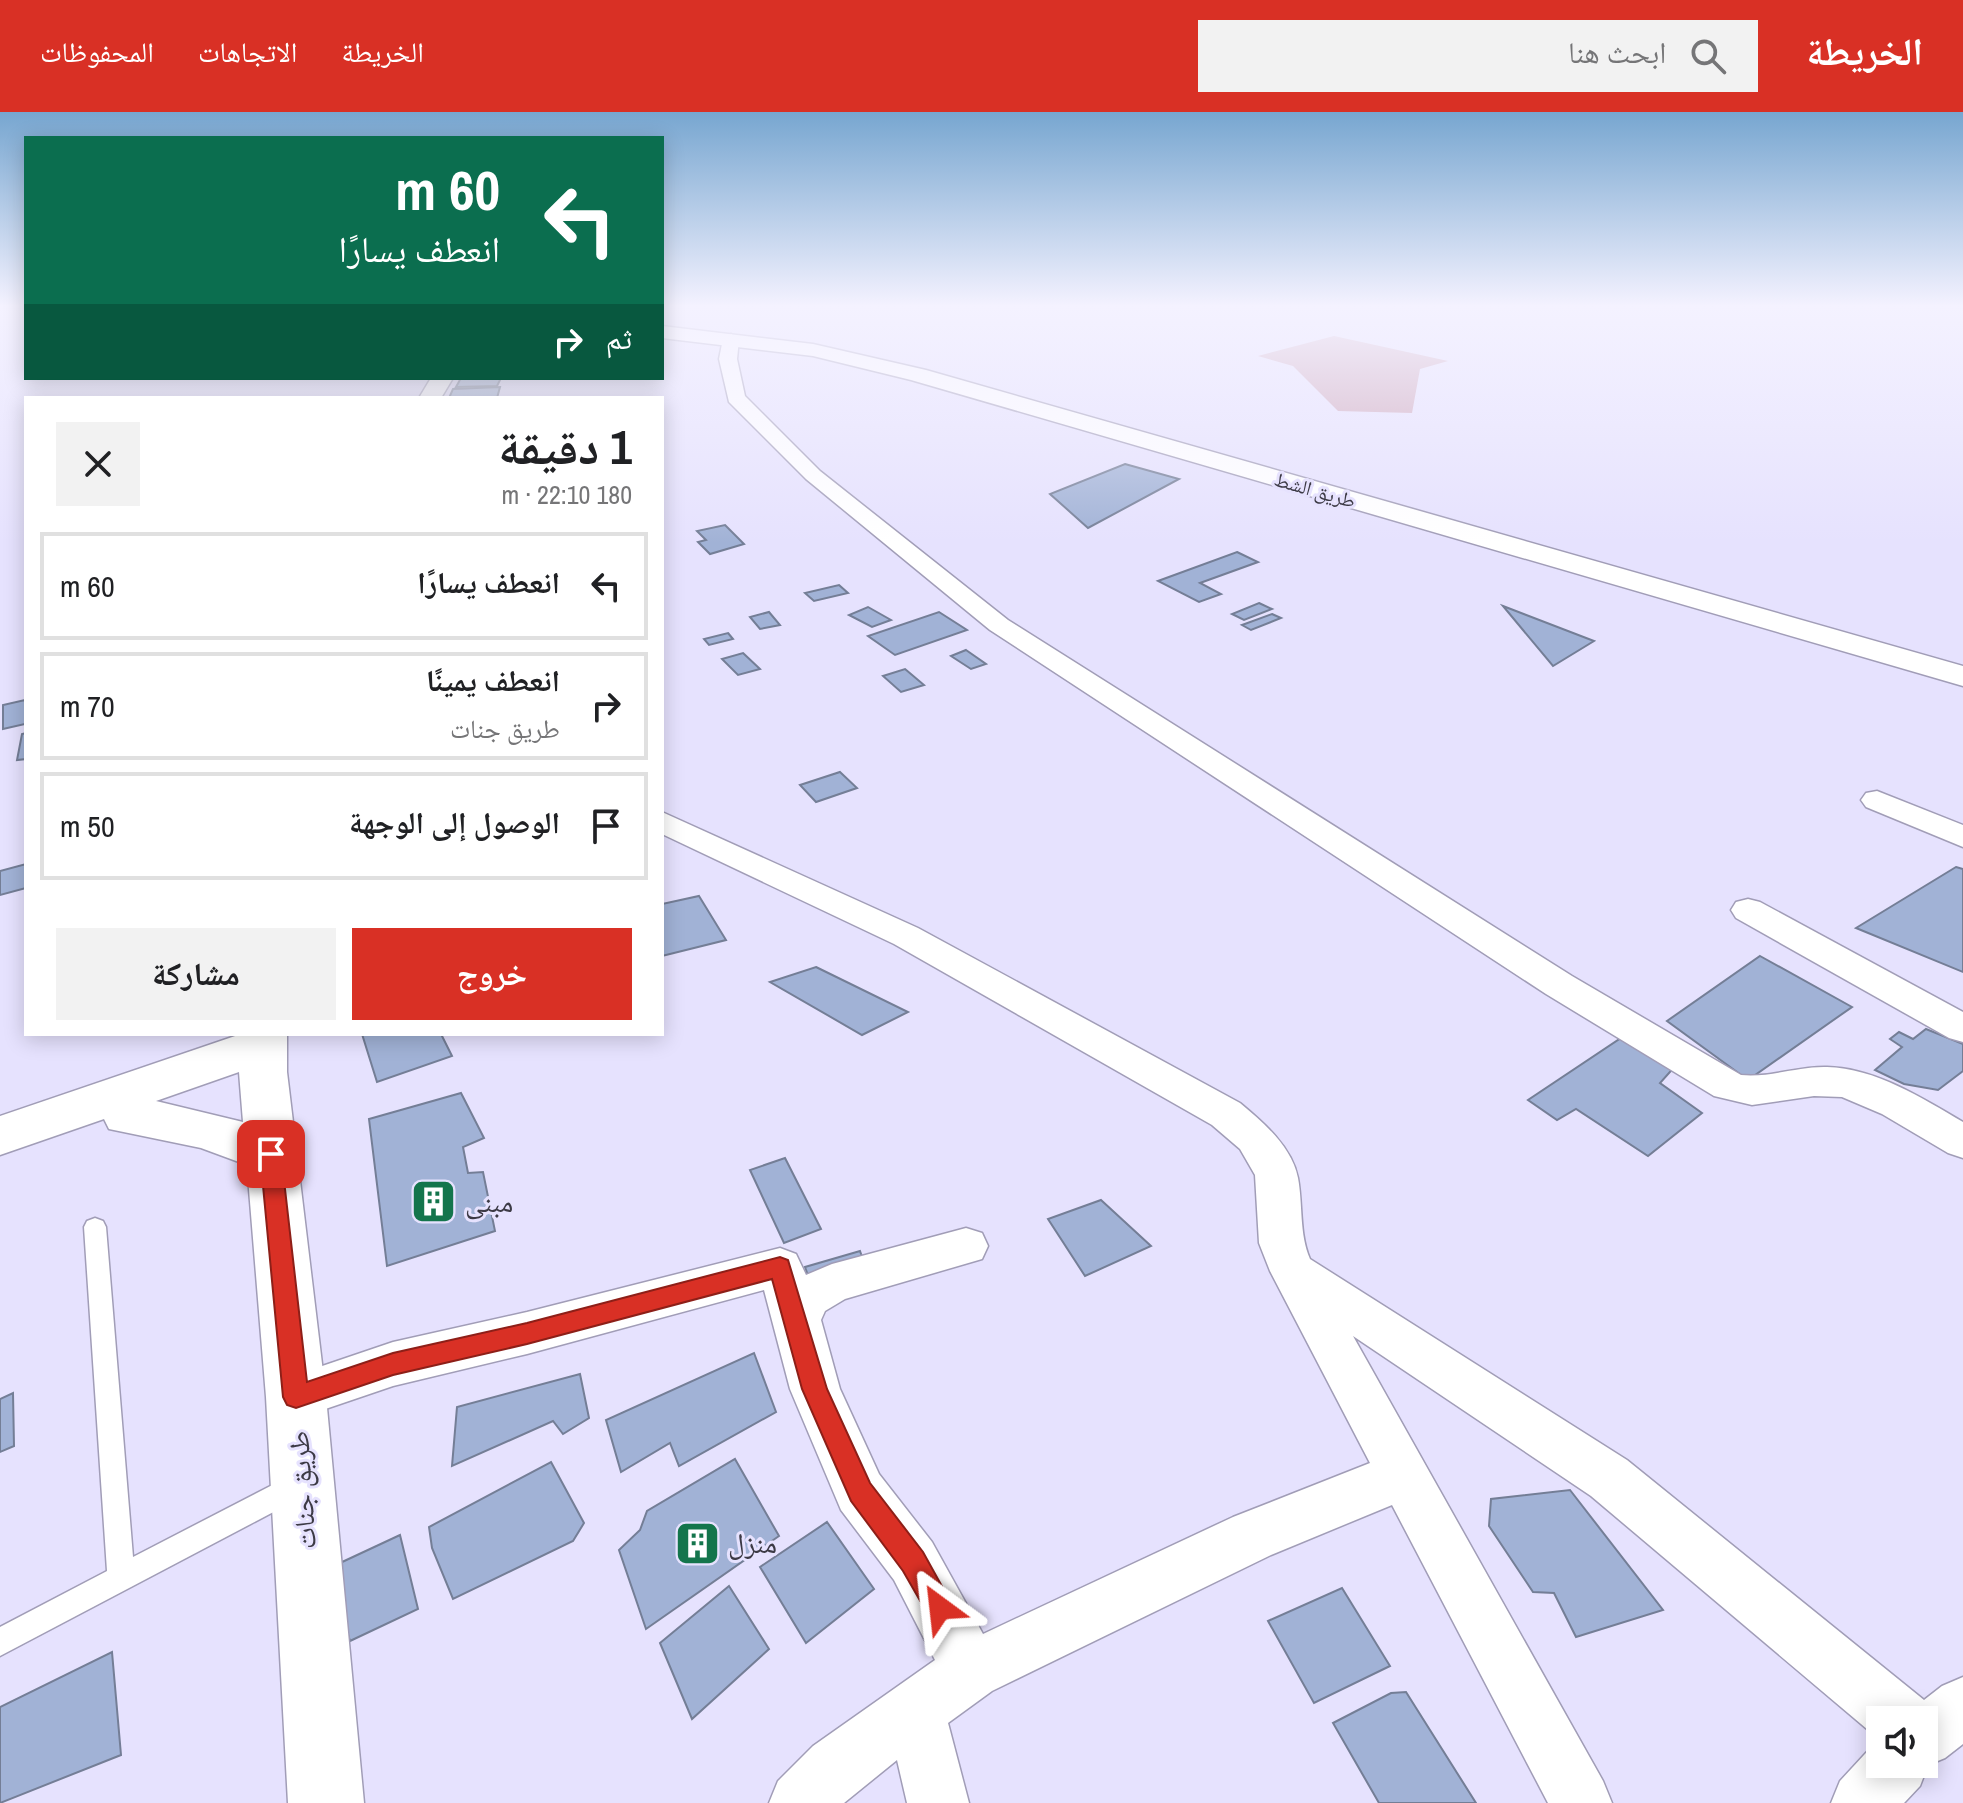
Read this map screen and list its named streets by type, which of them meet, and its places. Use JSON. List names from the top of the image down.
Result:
{
  "streets": {
    "main road": ["طريق الشط", "طريق جنات"]
  },
  "places": {
    "building": ["مبنى", "منزل"]
  },
  "page": {
    "header": "الخريطة",
    "search": "ابحث هنا",
    "nav": ["الخريطة", "الاتجاهات", "المحفوظات"],
    "turn": ["60 m", "انعطف يسارًا"],
    "then": "ثم",
    "heading": ["1 دقيقة", "180 m · 22:10"],
    "list": [
      {
        "name": "انعطف يسارًا",
        "value": "60 m"
      },
      {
        "name": "انعطف يمينًا",
        "note": "طريق جنات",
        "value": "70 m"
      },
      {
        "name": "الوصول إلى الوجهة",
        "value": "50 m"
      }
    ],
    "buttons": ["خروج", "مشاركة"]
  }
}
